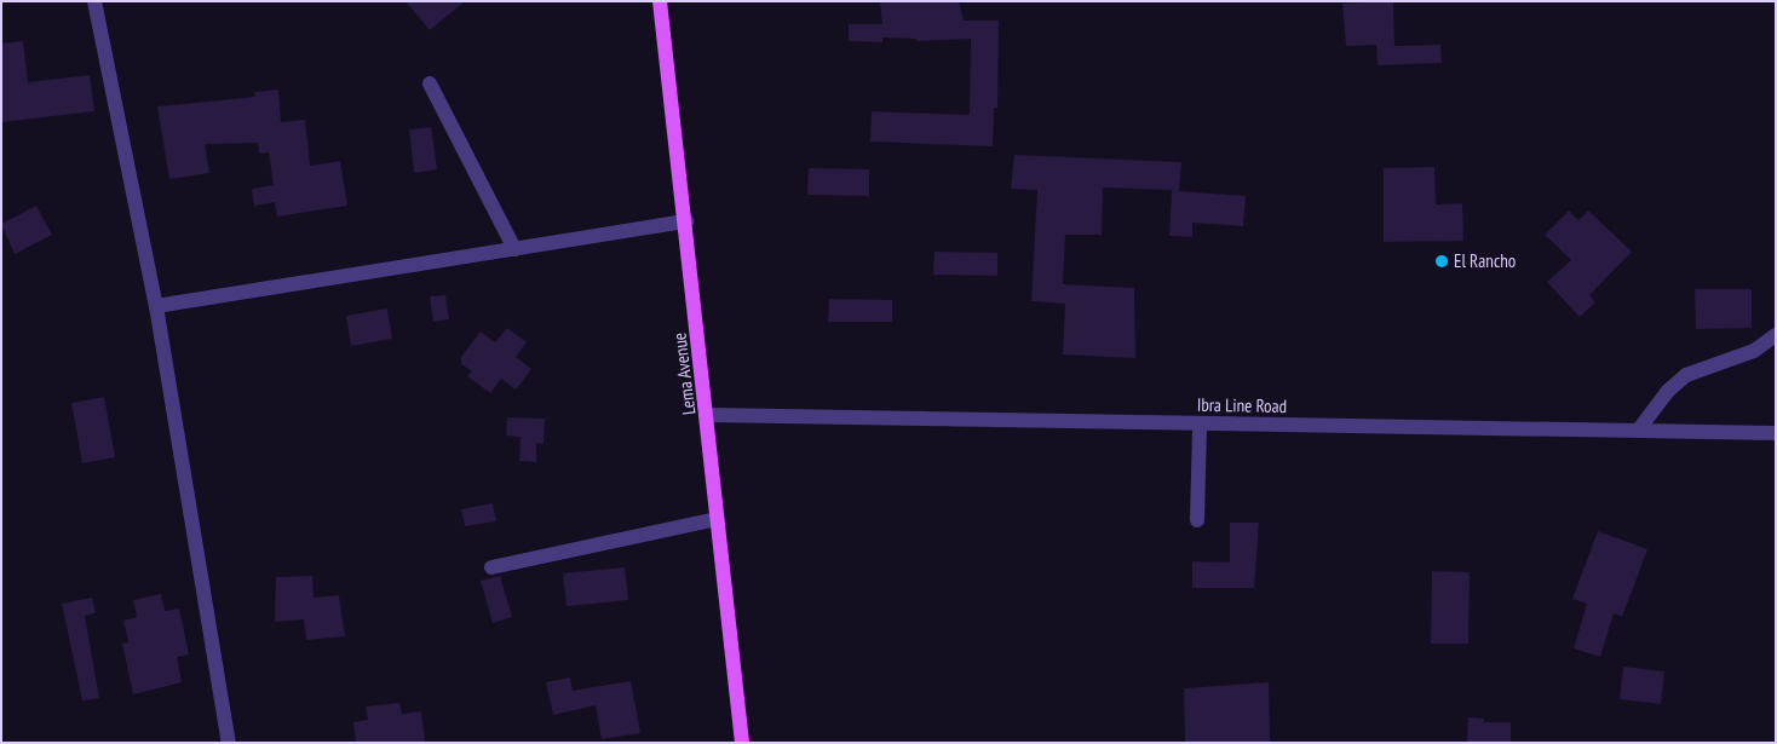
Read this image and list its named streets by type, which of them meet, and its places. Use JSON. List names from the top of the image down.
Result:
{
  "streets": {
    "main road": ["Lema Avenue"],
    "street": ["Ibra Line Road"]
  },
  "crossings": [
    ["Lema Avenue", "Ibra Line Road"]
  ],
  "places": ["El Rancho"]
}
